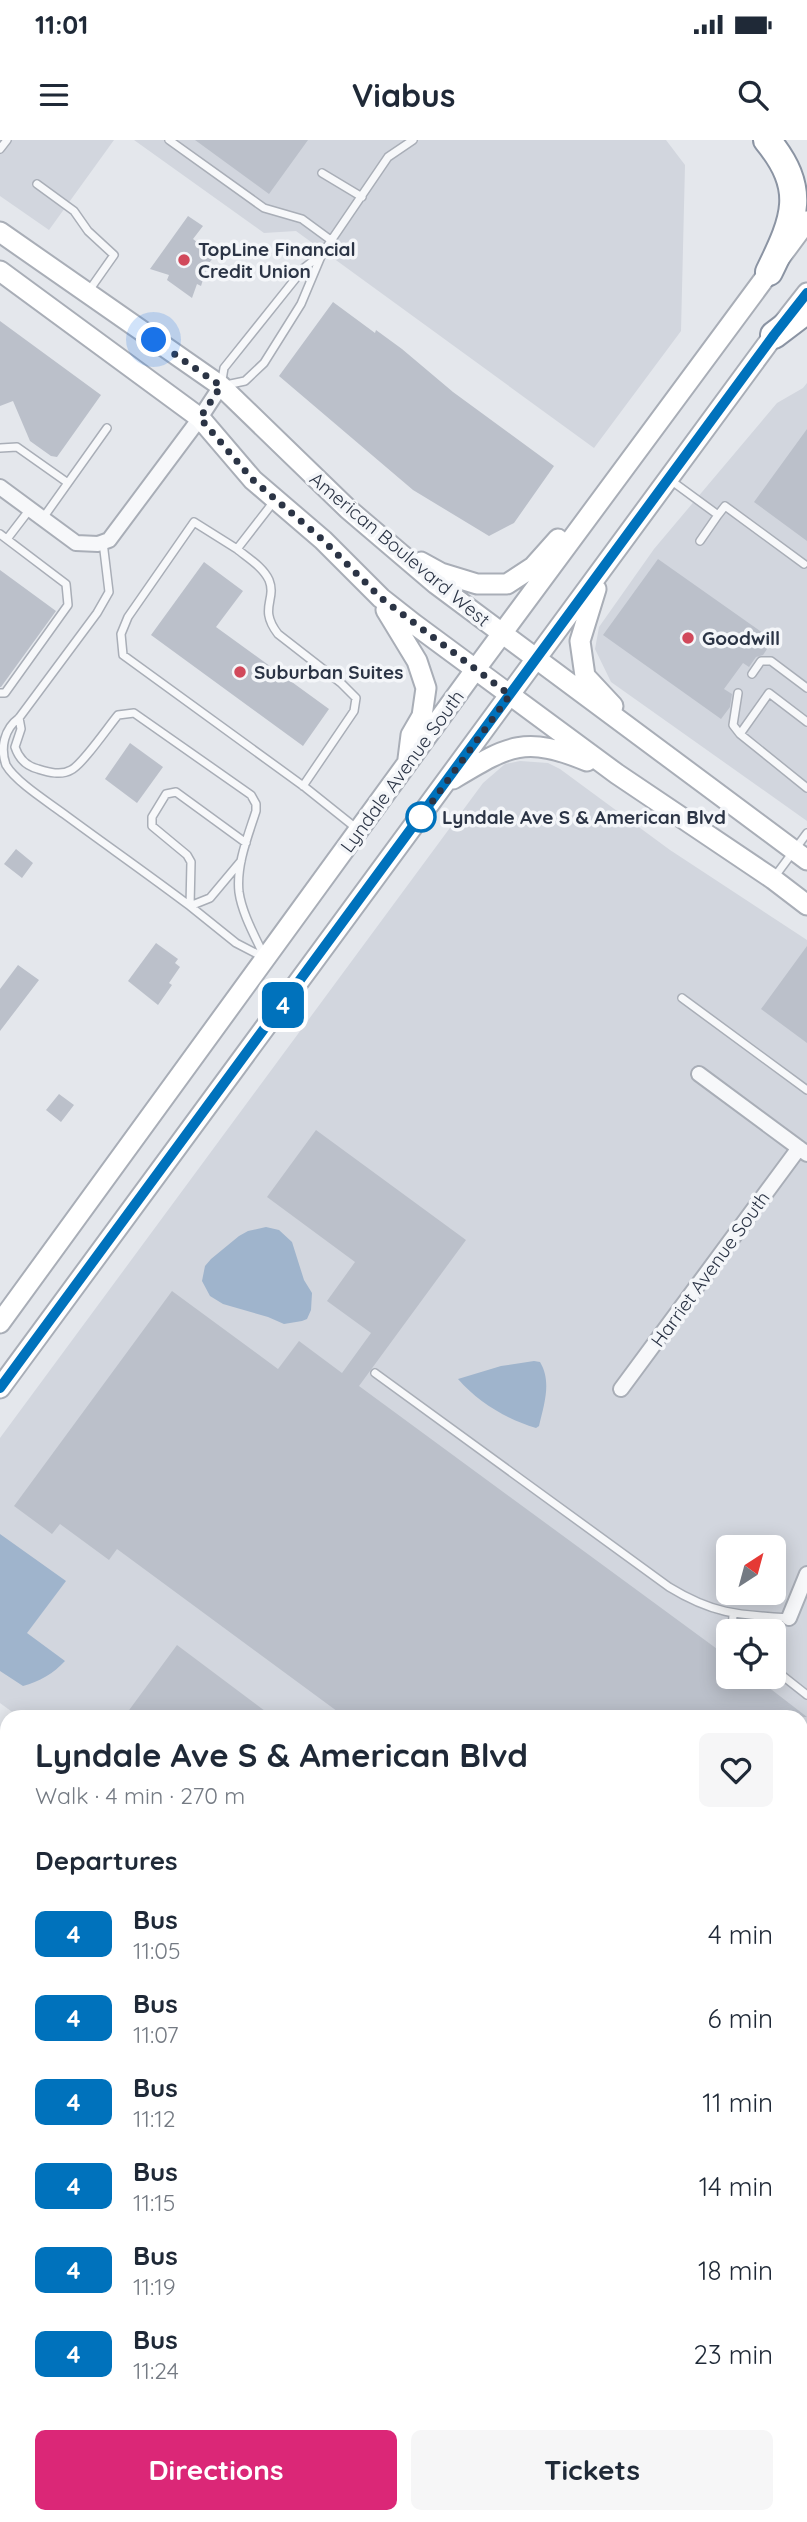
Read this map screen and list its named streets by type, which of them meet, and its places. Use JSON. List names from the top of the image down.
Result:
{
  "streets": {
    "main road": ["American Boulevard West", "Lyndale Avenue South"],
    "street": ["Harriet Avenue South"]
  },
  "crossings": [
    ["American Boulevard West", "Lyndale Avenue South"]
  ],
  "places": [
    "TopLine Financial Credit Union",
    "Goodwill",
    "Suburban Suites",
    "Lyndale Ave S & American Blvd"
  ],
  "lines": ["bus line 4"],
  "north": "top right",
  "page": {
    "status": "11:01",
    "header": "Viabus",
    "on_map": "4",
    "heading": [
      ["Lyndale Ave S & American Blvd", "Walk · 4 min · 270 m"],
      "Departures"
    ],
    "list": [
      {
        "mark": "4",
        "name": "Bus",
        "note": "11:05",
        "value": "4 min"
      },
      {
        "mark": "4",
        "name": "Bus",
        "note": "11:07",
        "value": "6 min"
      },
      {
        "mark": "4",
        "name": "Bus",
        "note": "11:12",
        "value": "11 min"
      },
      {
        "mark": "4",
        "name": "Bus",
        "note": "11:15",
        "value": "14 min"
      },
      {
        "mark": "4",
        "name": "Bus",
        "note": "11:19",
        "value": "18 min"
      },
      {
        "mark": "4",
        "name": "Bus",
        "note": "11:24",
        "value": "23 min"
      }
    ],
    "buttons": ["Directions", "Tickets"]
  }
}
